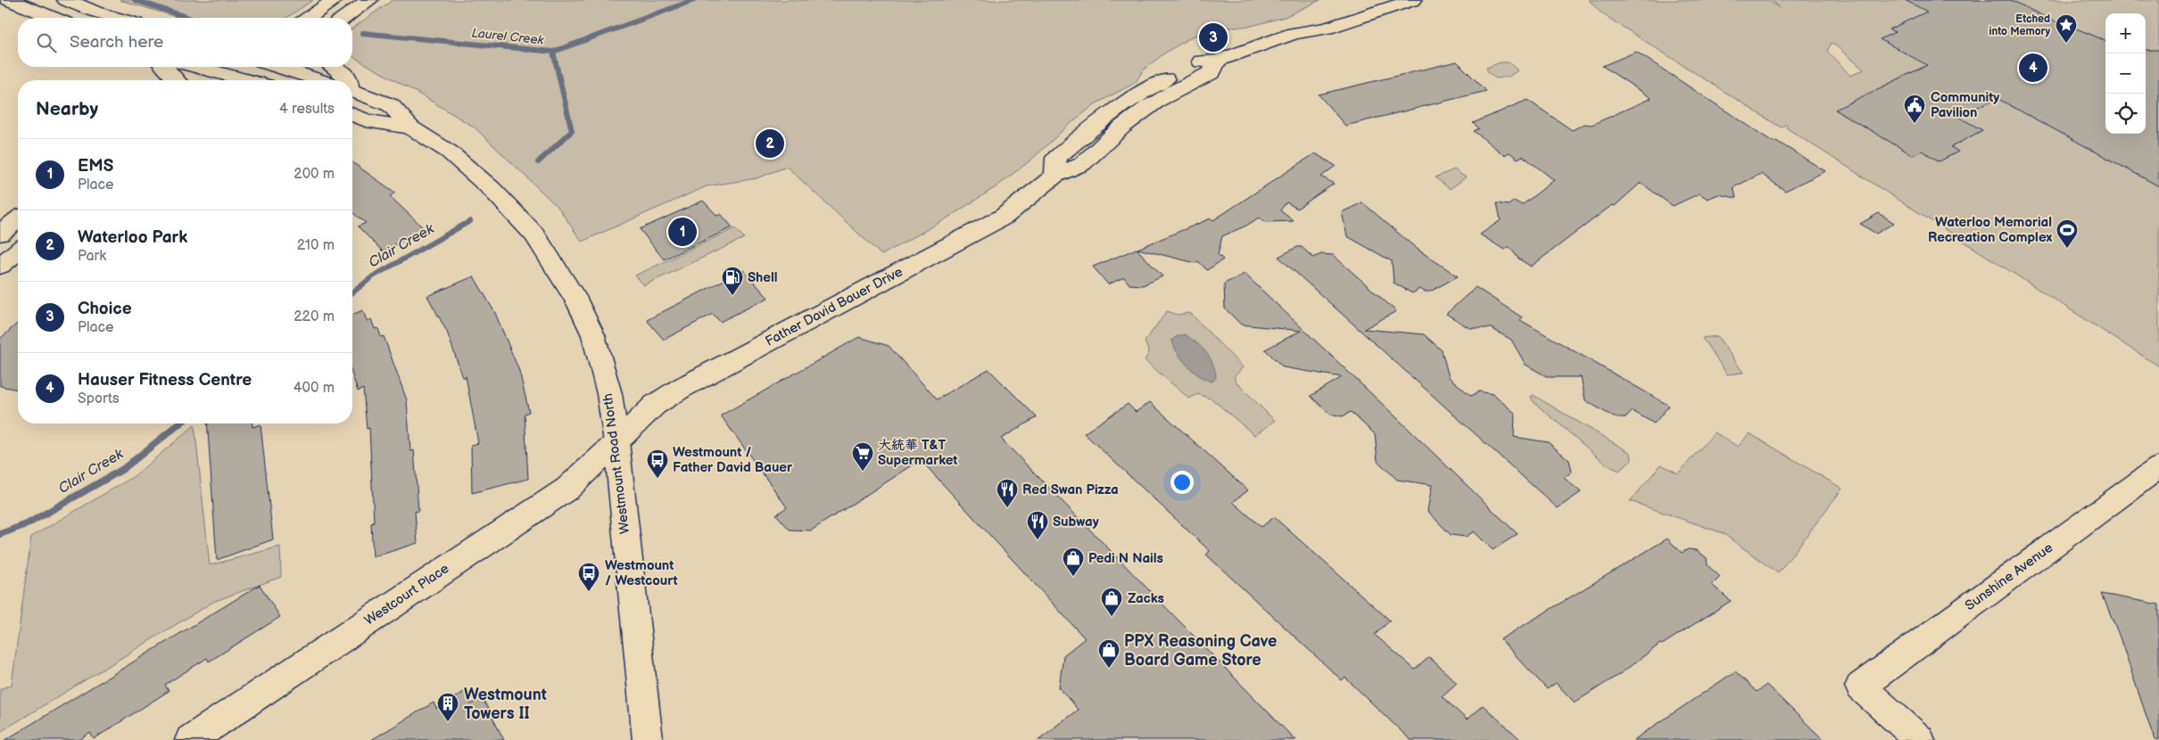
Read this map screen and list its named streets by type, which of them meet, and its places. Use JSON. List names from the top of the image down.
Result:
{
  "streets": {
    "street": [
      "Father David Bauer Drive",
      "Westmount Road North",
      "Sunshine Avenue",
      "Westcourt Place"
    ]
  },
  "crossings": [
    ["Father David Bauer Drive", "Westmount Road North"],
    ["Father David Bauer Drive", "Westcourt Place"],
    ["Westmount Road North", "Westcourt Place"]
  ],
  "water": ["Laurel Creek", "Clair Creek"],
  "places": {
    "place": ["Etched into Memory"],
    "public building": ["Community Pavilion"],
    "sports": ["Waterloo Memorial Recreation Complex"],
    "fuel station": ["Shell"],
    "supermarket": ["大統華 T&T Supermarket"],
    "bus stop": ["Westmount / Father David Bauer", "Westmount / Westcourt"],
    "restaurant": ["Red Swan Pizza", "Subway"],
    "shop": ["Pedi N Nails", "Zacks", "PPX Reasoning Cave Board Game Store"],
    "building": ["Westmount Towers II"]
  },
  "page": {
    "map_buttons": ["+", "−"],
    "search": "Search here",
    "pins": [
      "3",
      "4",
      "2",
      "1"
    ],
    "heading": ["Nearby", "4 results"],
    "list": [
      {
        "mark": "1",
        "name": "EMS",
        "note": "Place",
        "value": "200 m"
      },
      {
        "mark": "2",
        "name": "Waterloo Park",
        "note": "Park",
        "value": "210 m"
      },
      {
        "mark": "3",
        "name": "Choice",
        "note": "Place",
        "value": "220 m"
      },
      {
        "mark": "4",
        "name": "Hauser Fitness Centre",
        "note": "Sports",
        "value": "400 m"
      }
    ]
  }
}
